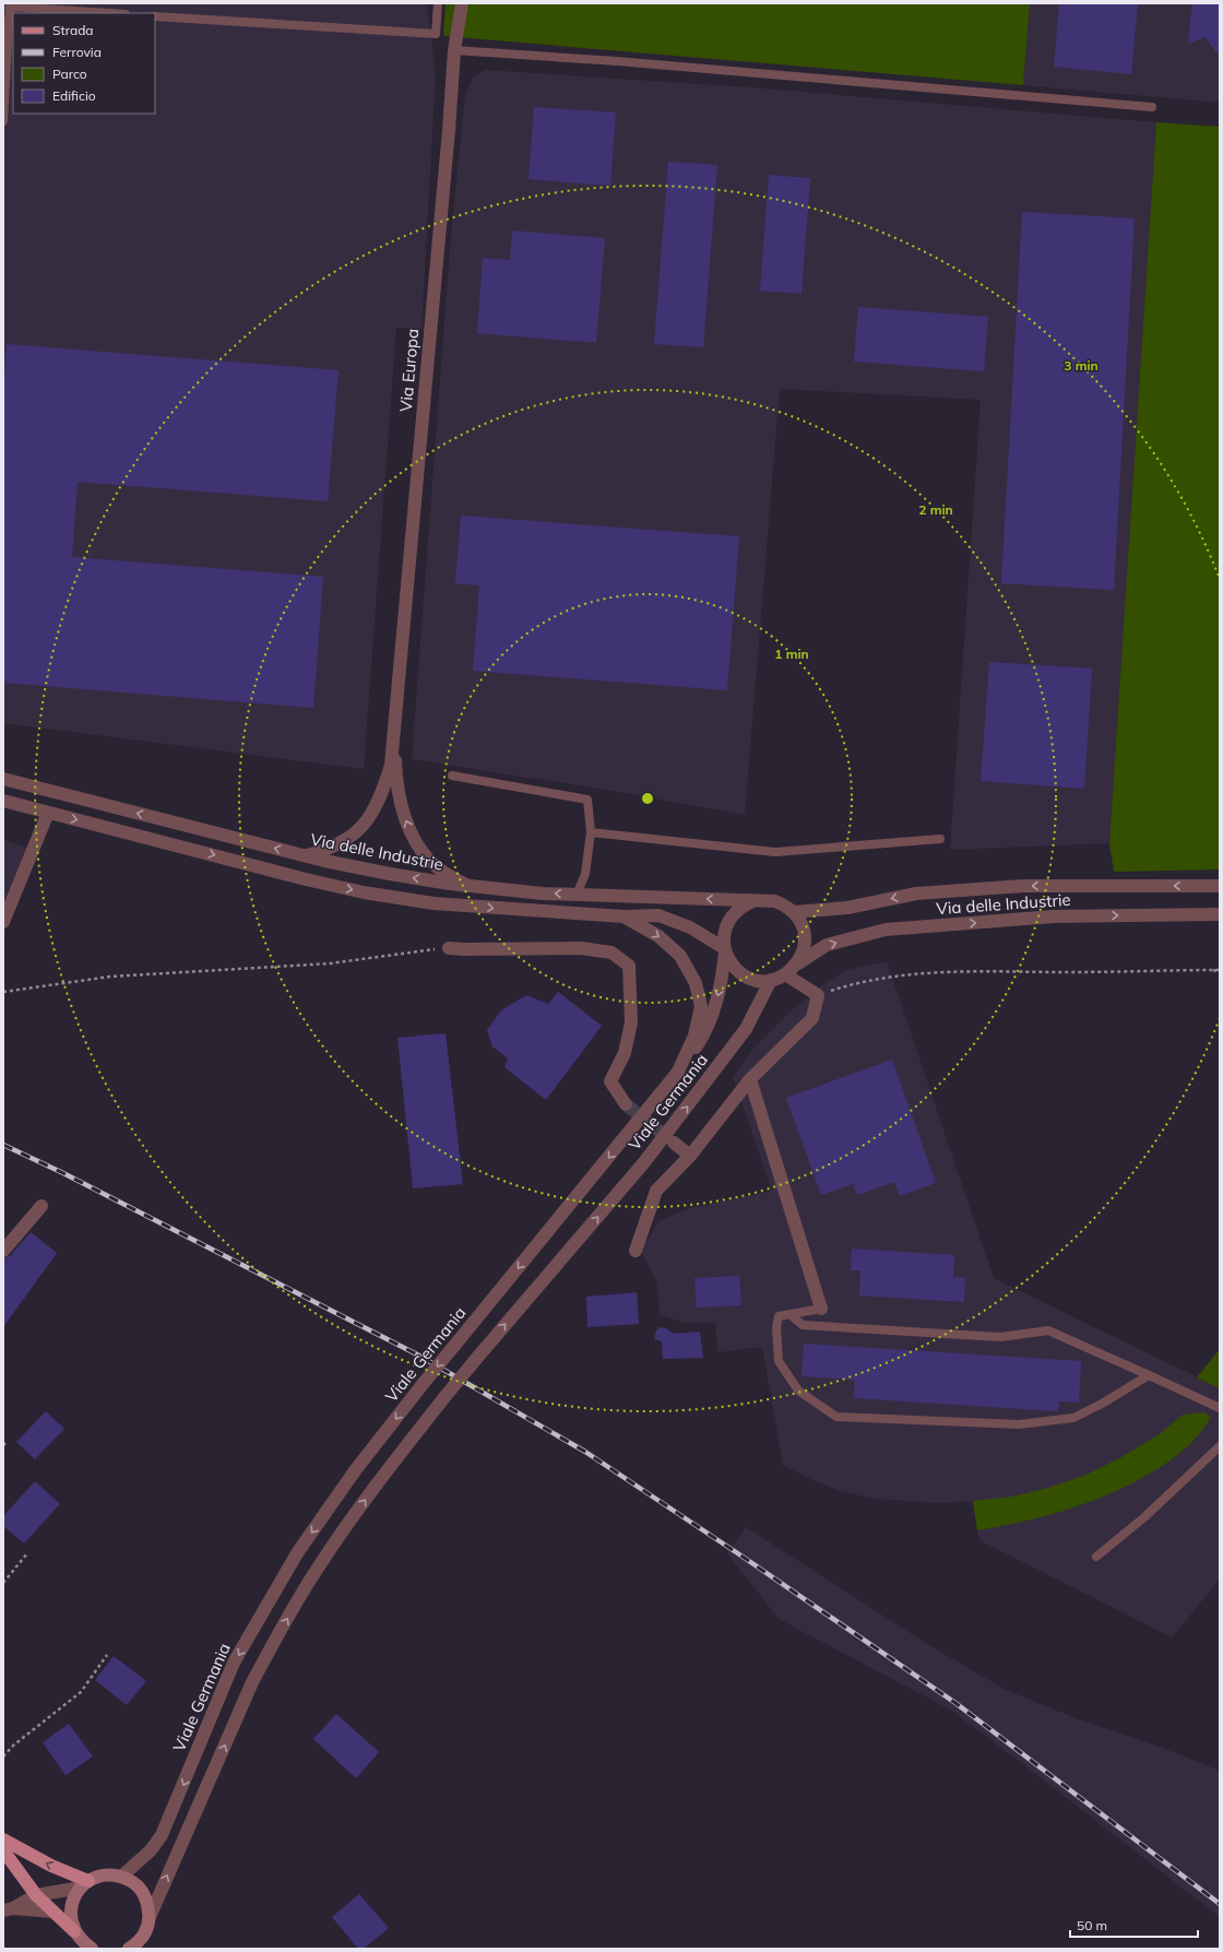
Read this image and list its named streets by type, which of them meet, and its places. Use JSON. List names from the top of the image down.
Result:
{
  "streets": {
    "street": ["Via Europa", "Via delle Industrie", "Viale Germania"]
  },
  "crossings": [
    ["Via Europa", "Via delle Industrie"],
    ["Via delle Industrie", "Viale Germania"]
  ],
  "legend": [
    "Strada",
    "Ferrovia",
    "Parco",
    "Edificio"
  ],
  "scale_bar": "50 m",
  "rings": ["3 min", "2 min", "1 min"]
}
